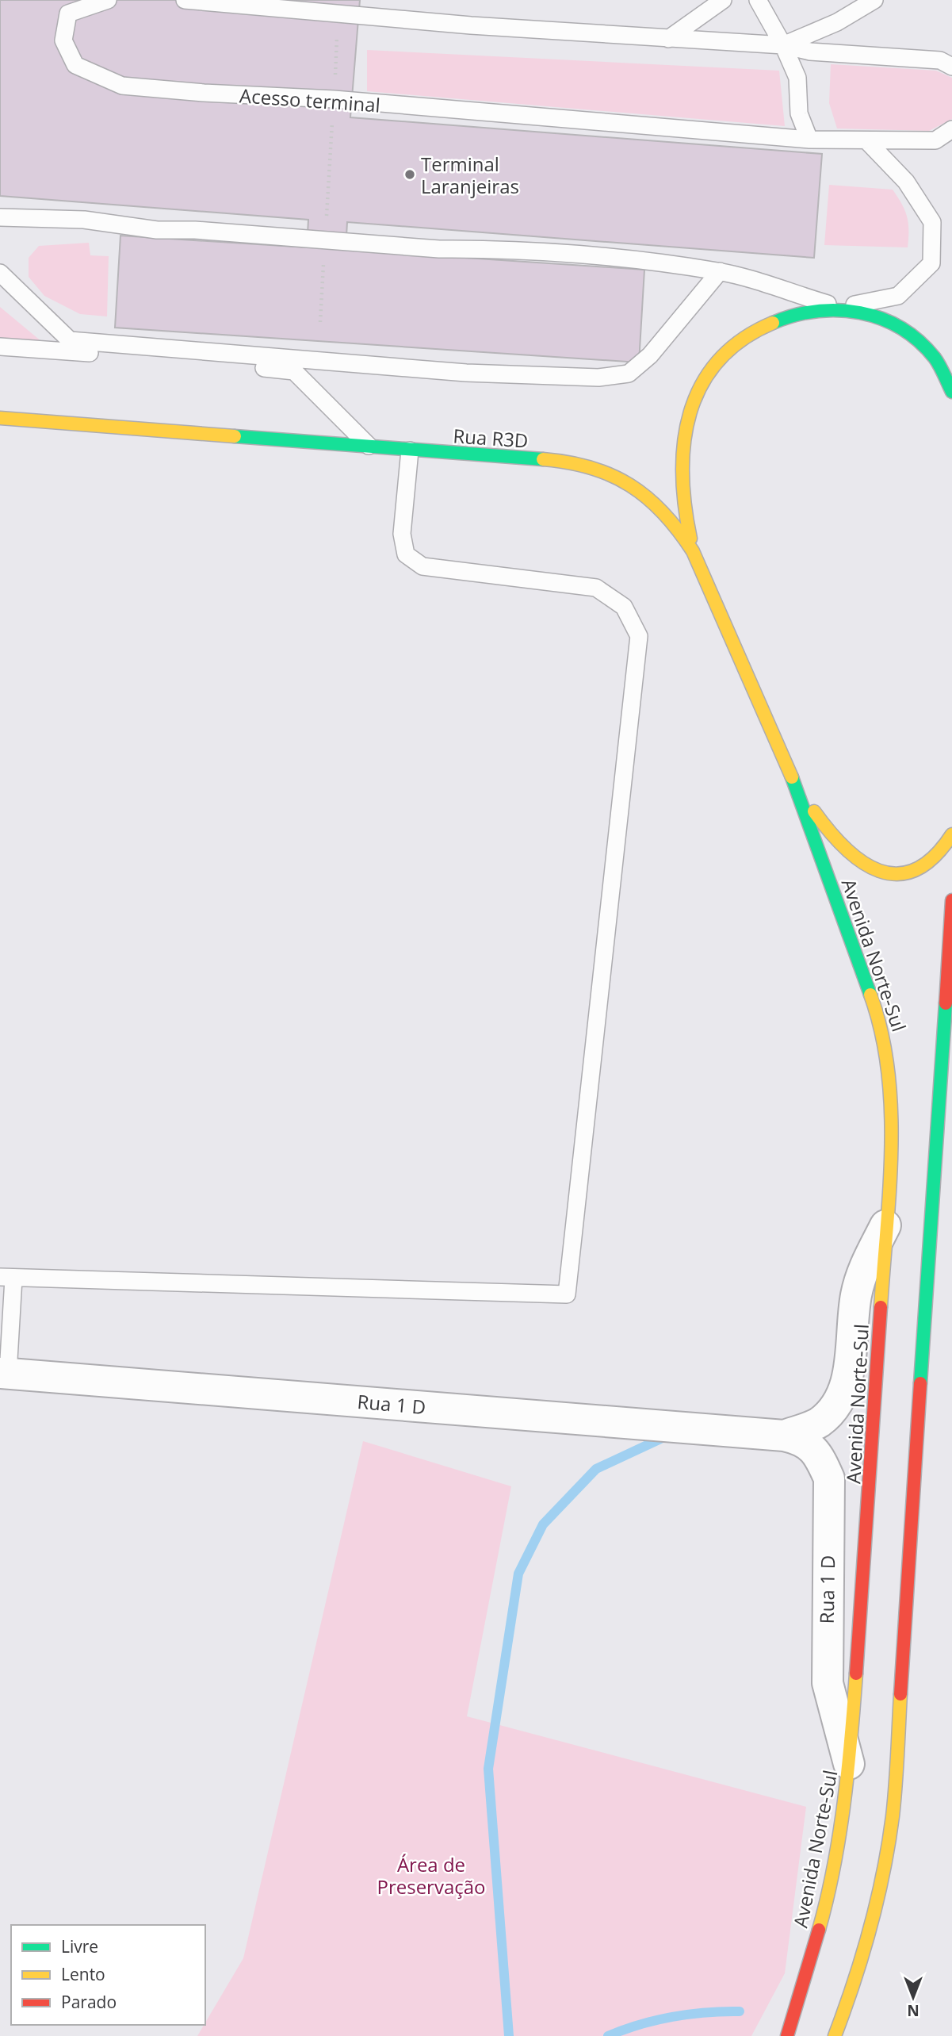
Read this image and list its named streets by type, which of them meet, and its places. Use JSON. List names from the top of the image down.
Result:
{
  "streets": {
    "main road": ["Rua R3D", "Avenida Norte-Sul"],
    "street": ["Rua 1 D"],
    "lane": ["Acesso terminal"]
  },
  "crossings": [
    ["Rua R3D", "Avenida Norte-Sul"],
    ["Avenida Norte-Sul", "Rua 1 D"]
  ],
  "parks": ["Área de Preservação"],
  "places": ["Terminal Laranjeiras"],
  "legend": ["Livre", "Lento", "Parado"],
  "north": "bottom"
}
